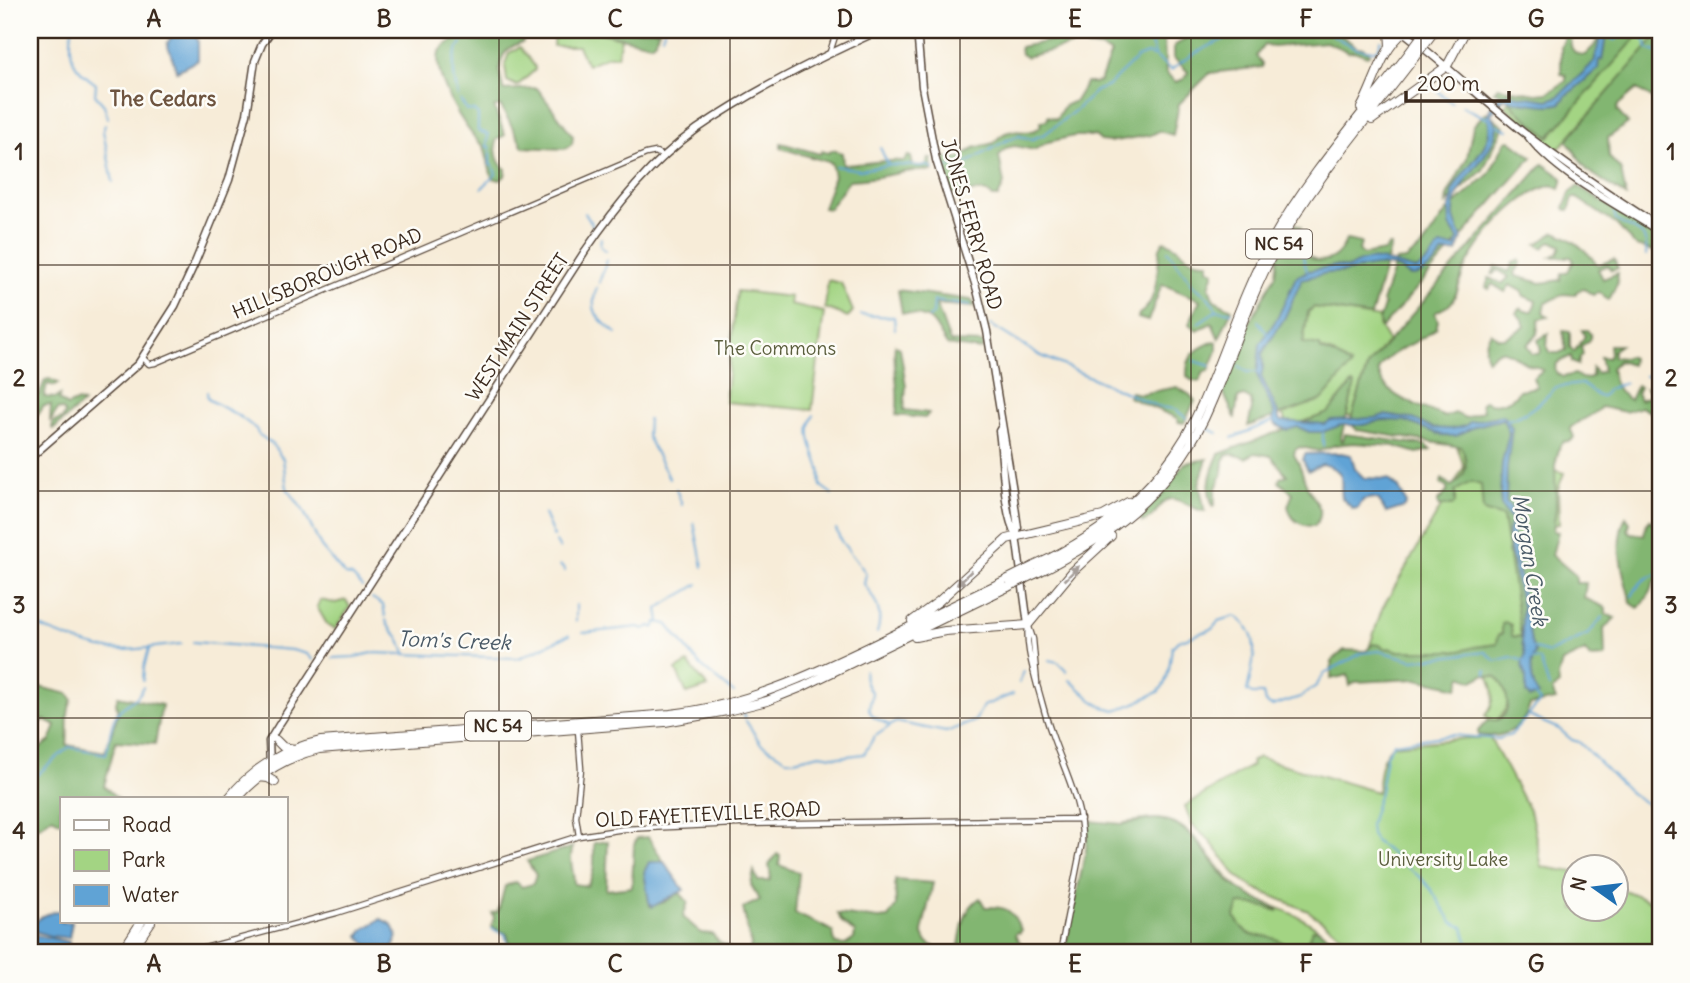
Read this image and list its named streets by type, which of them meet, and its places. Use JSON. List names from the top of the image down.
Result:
{
  "streets": {
    "highway": ["NC 54"],
    "main road": ["JONES FERRY ROAD", "WEST MAIN STREET"],
    "street": ["HILLSBOROUGH ROAD", "OLD FAYETTEVILLE ROAD"]
  },
  "crossings": [
    ["JONES FERRY ROAD", "OLD FAYETTEVILLE ROAD"],
    ["NC 54", "WEST MAIN STREET"],
    ["HILLSBOROUGH ROAD", "WEST MAIN STREET"]
  ],
  "districts": ["The Cedars"],
  "water": ["Morgan Creek", "Tom's Creek"],
  "parks": ["The Commons", "University Lake"],
  "legend": ["Road", "Park", "Water"],
  "scale_bar": "200 m",
  "north": "left",
  "grid": {
    "columns": [
      "A",
      "B",
      "C",
      "D",
      "E",
      "F",
      "G"
    ],
    "rows": [
      "1",
      "2",
      "3",
      "4"
    ]
  }
}
